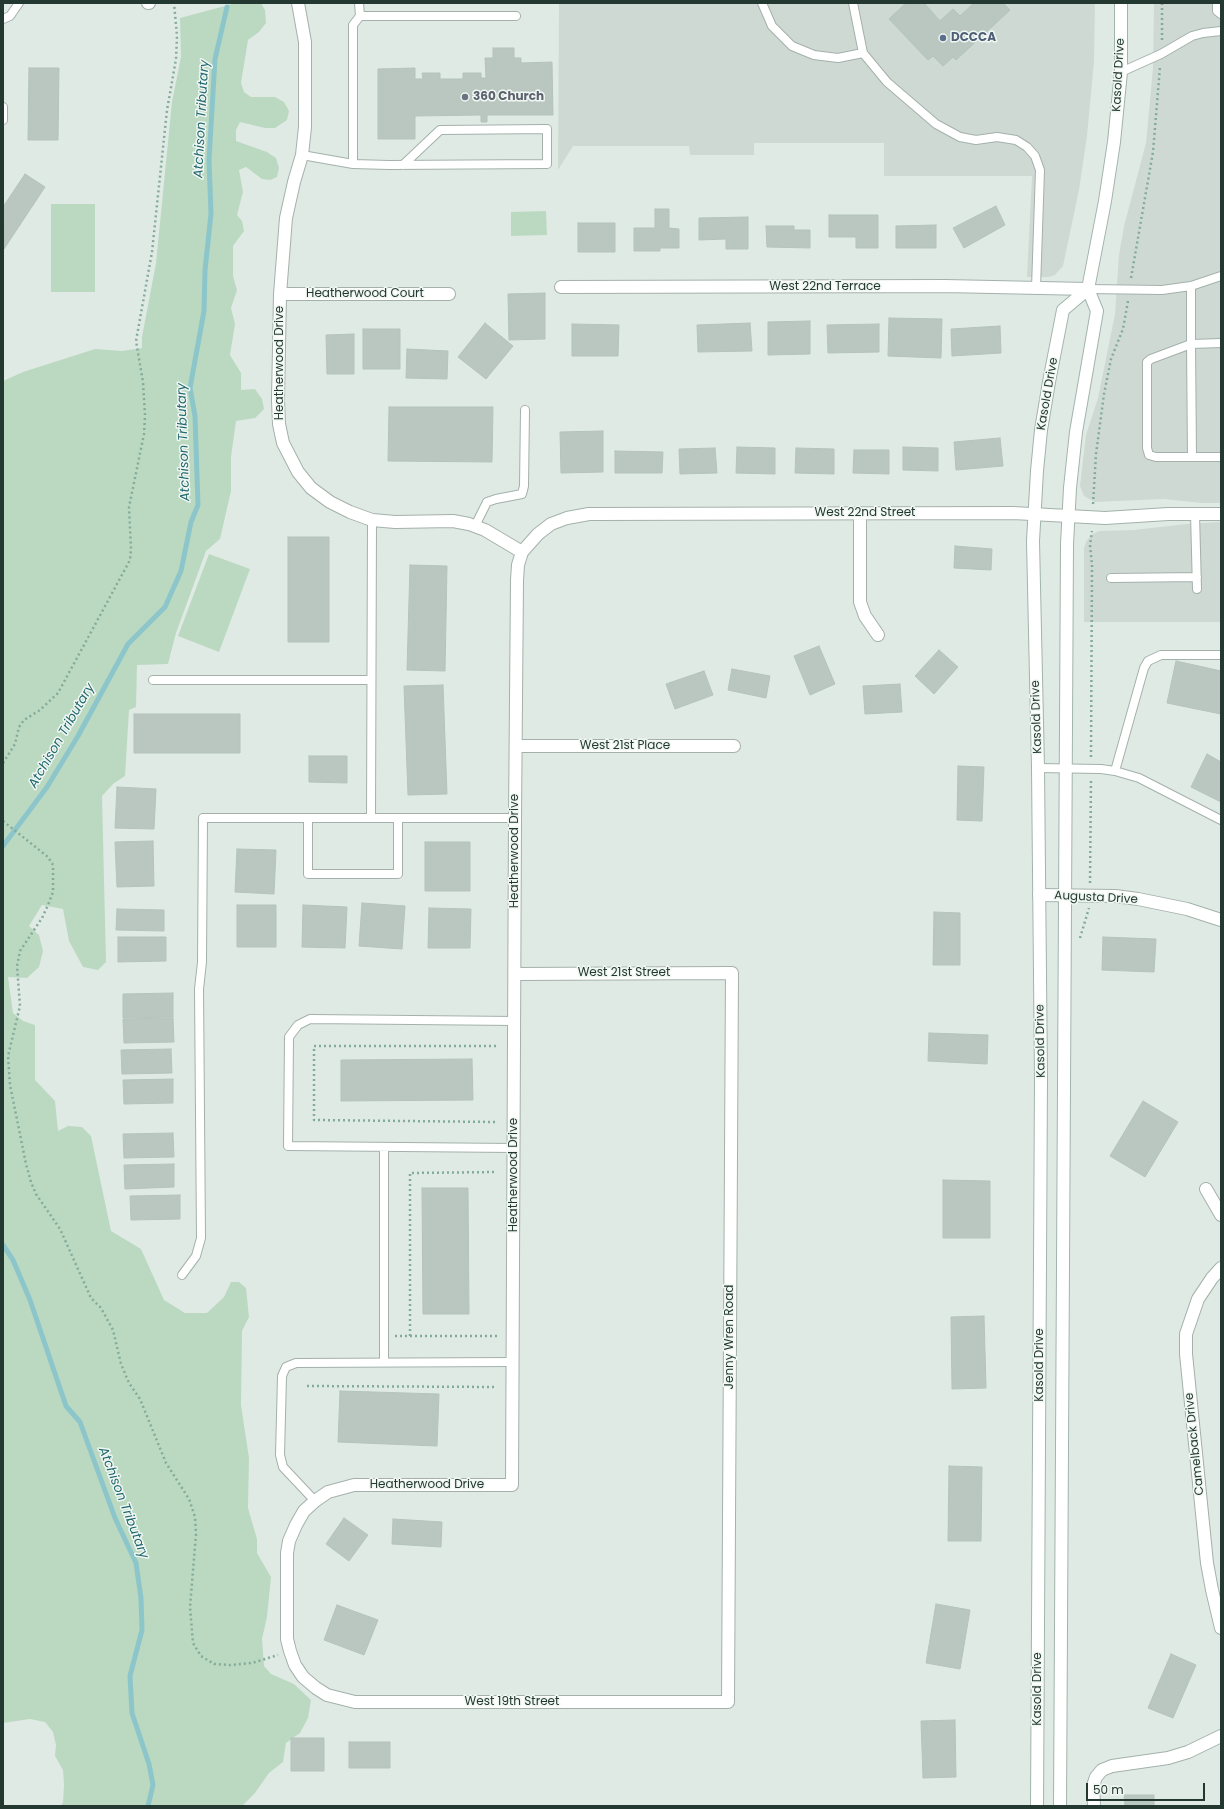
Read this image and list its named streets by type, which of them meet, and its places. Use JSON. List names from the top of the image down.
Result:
{
  "streets": {
    "street": [
      "Kasold Drive",
      "West 22nd Terrace",
      "Heatherwood Court",
      "Heatherwood Drive",
      "West 22nd Street",
      "West 21st Place",
      "Augusta Drive",
      "West 21st Street",
      "Jenny Wren Road",
      "Camelback Drive",
      "West 19th Street"
    ]
  },
  "crossings": [
    ["Kasold Drive", "West 22nd Terrace"],
    ["Kasold Drive", "West 22nd Street"],
    ["Kasold Drive", "Augusta Drive"],
    ["Heatherwood Court", "Heatherwood Drive"],
    ["Heatherwood Drive", "West 22nd Street"],
    ["Heatherwood Drive", "West 21st Place"],
    ["Heatherwood Drive", "West 21st Street"],
    ["Heatherwood Drive", "West 19th Street"],
    ["West 21st Street", "Jenny Wren Road"],
    ["Jenny Wren Road", "West 19th Street"]
  ],
  "water": ["Atchison Tributary"],
  "places": ["DCCCA", "360 Church"],
  "scale_bar": "50 m"
}
